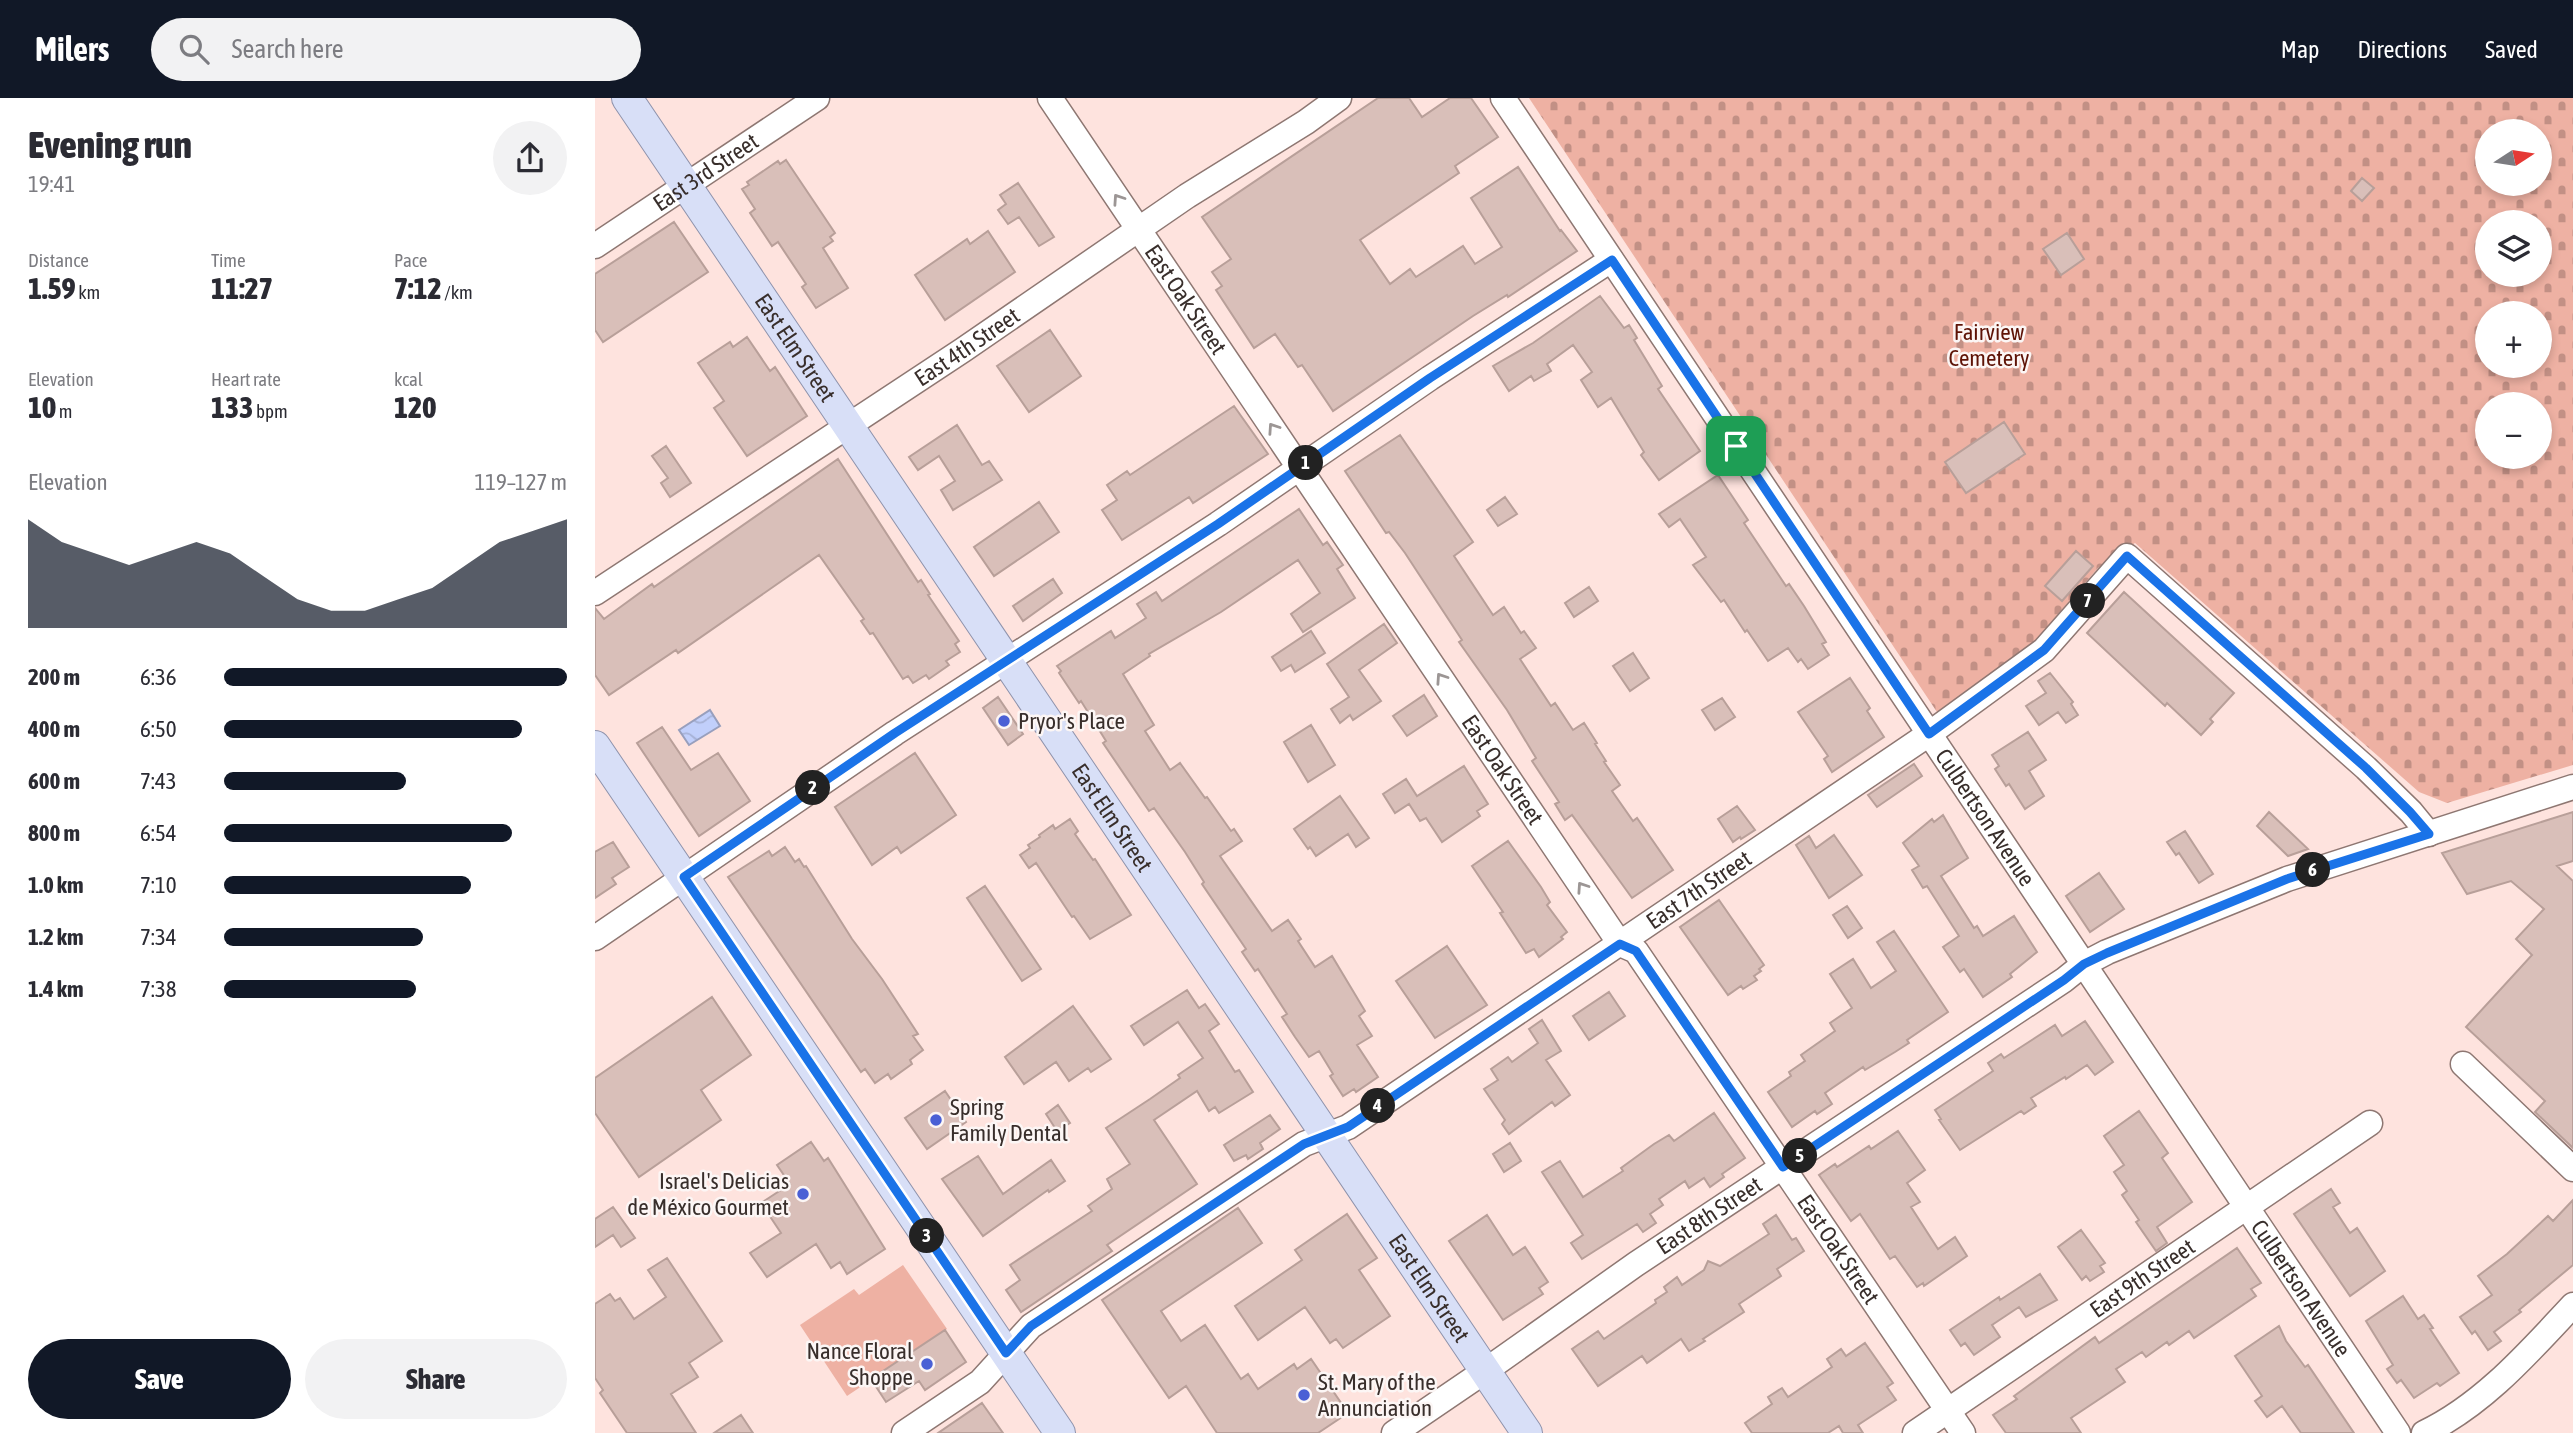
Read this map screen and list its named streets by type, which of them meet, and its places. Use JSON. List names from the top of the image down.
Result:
{
  "streets": {
    "main road": ["East Elm Street"],
    "street": [
      "East 3rd Street",
      "East Oak Street",
      "East 4th Street",
      "Culbertson Avenue",
      "East 7th Street",
      "East 8th Street",
      "East 9th Street"
    ]
  },
  "crossings": [
    ["East 3rd Street", "East Elm Street"],
    ["East Oak Street", "East 4th Street"],
    ["East Oak Street", "East 7th Street"],
    ["East Oak Street", "East 8th Street"],
    ["East Oak Street", "East 9th Street"],
    ["East 4th Street", "East Elm Street"],
    ["East Elm Street", "East 7th Street"],
    ["East Elm Street", "East 8th Street"],
    ["Culbertson Avenue", "East 7th Street"],
    ["Culbertson Avenue", "East 8th Street"],
    ["Culbertson Avenue", "East 9th Street"],
    ["East 7th Street", "East 8th Street"]
  ],
  "one_way": ["East Oak Street"],
  "parks": ["Fairview Cemetery"],
  "places": [
    "Pryor's Place",
    "Spring Family Dental",
    "Israel's Delicias de México Gourmet",
    "Nance Floral Shoppe",
    "St. Mary of the Annunciation"
  ],
  "north": "right",
  "page": {
    "header": "Milers",
    "search": "Search here",
    "nav": ["Map", "Directions", "Saved"],
    "heading": ["Evening run", "19:41"],
    "map_buttons": ["+", "−"],
    "stats": [
      ["Distance", "1.59 km"],
      ["Time", "11:27"],
      ["Pace", "7:12 /km"],
      ["Elevation", "10 m"],
      ["Heart rate", "133 bpm"],
      ["kcal", "120"]
    ],
    "pins": [
      "1",
      "7",
      "2",
      "6",
      "4",
      "5",
      "3"
    ],
    "chart": ["Elevation", "119–127 m"],
    "list": [
      {
        "name": "200 m",
        "note": "6:36"
      },
      {
        "name": "400 m",
        "note": "6:50"
      },
      {
        "name": "600 m",
        "note": "7:43"
      },
      {
        "name": "800 m",
        "note": "6:54"
      },
      {
        "name": "1.0 km",
        "note": "7:10"
      },
      {
        "name": "1.2 km",
        "note": "7:34"
      },
      {
        "name": "1.4 km",
        "note": "7:38"
      }
    ],
    "buttons": ["Save", "Share"]
  }
}
